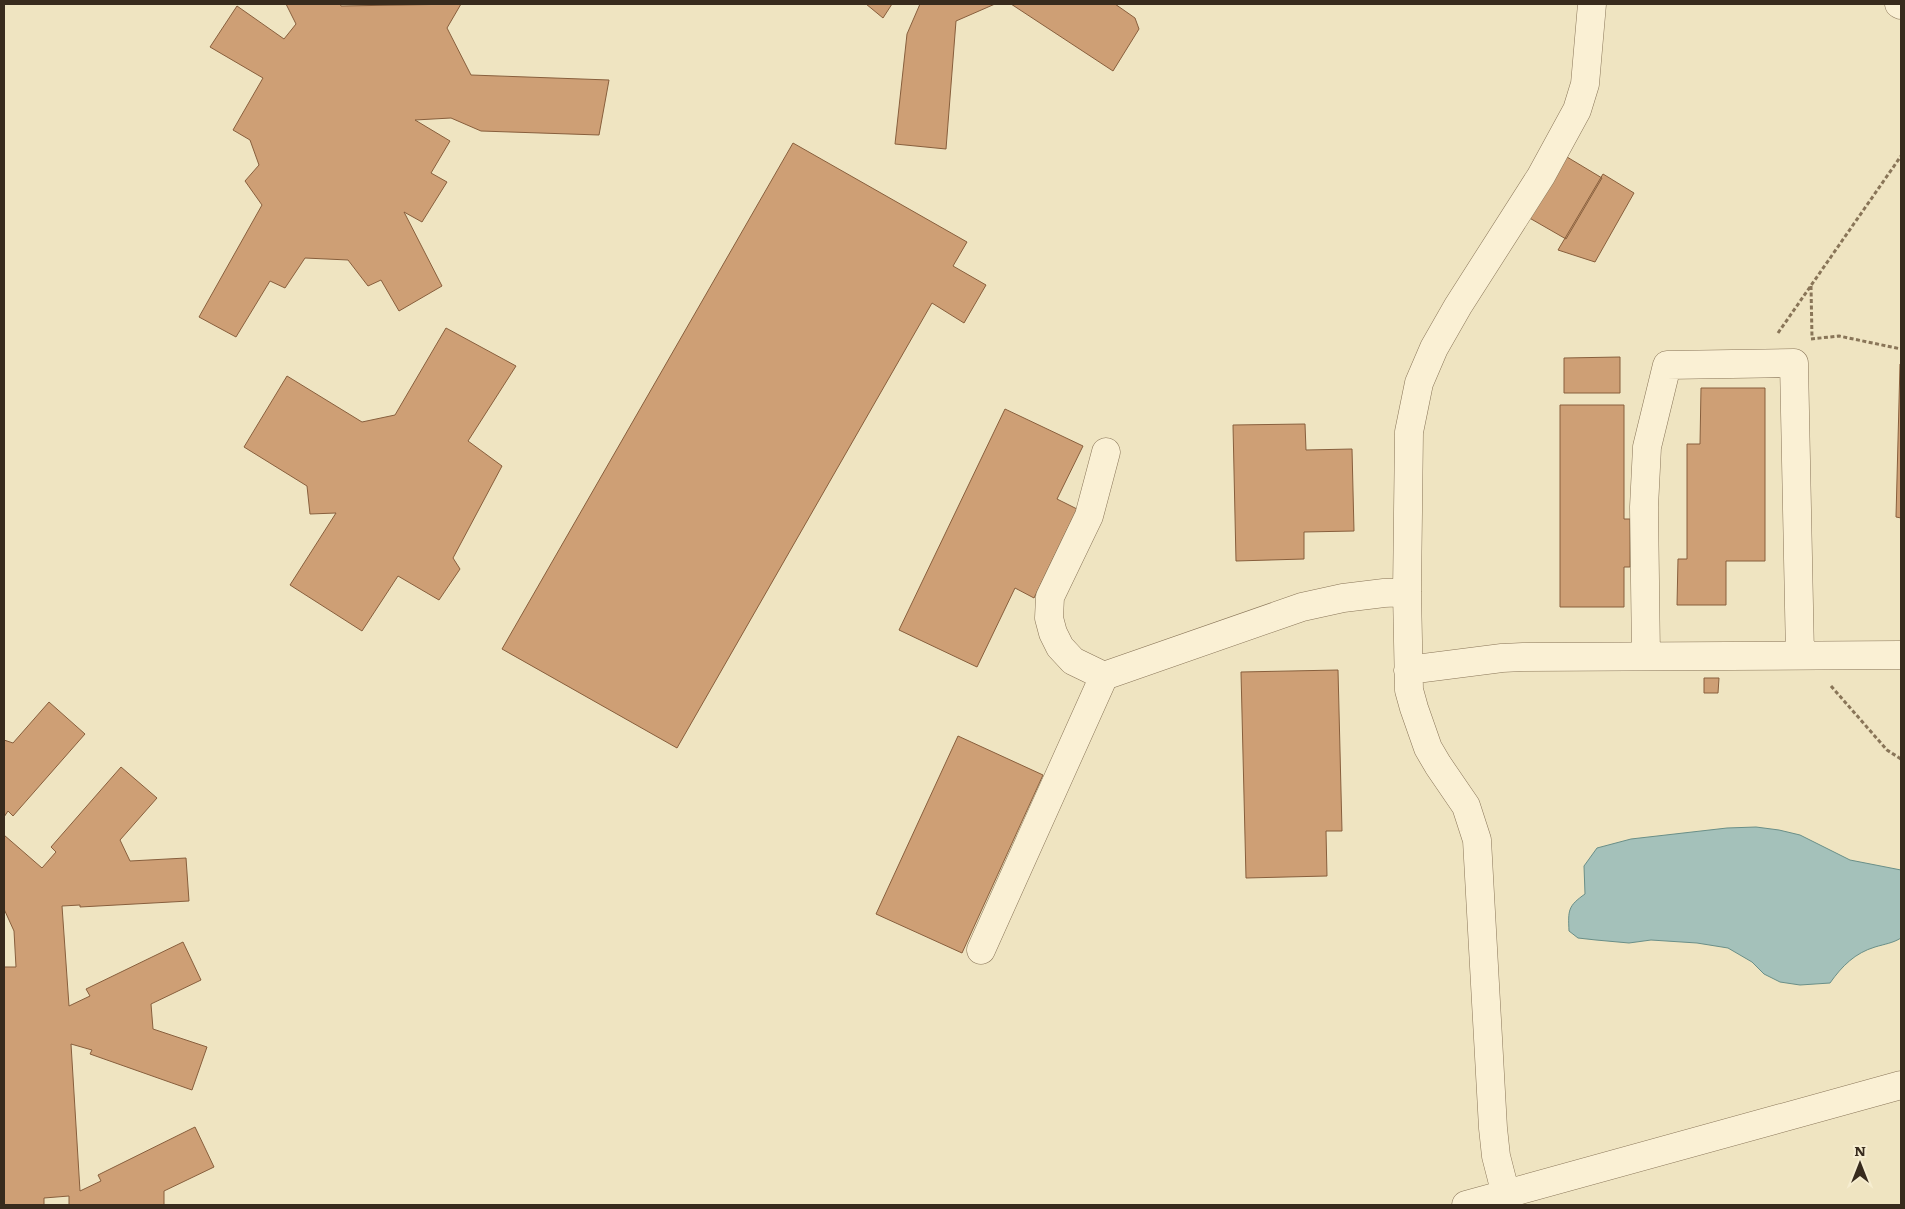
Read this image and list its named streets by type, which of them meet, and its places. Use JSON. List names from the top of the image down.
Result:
{
  "north": "top"
}
